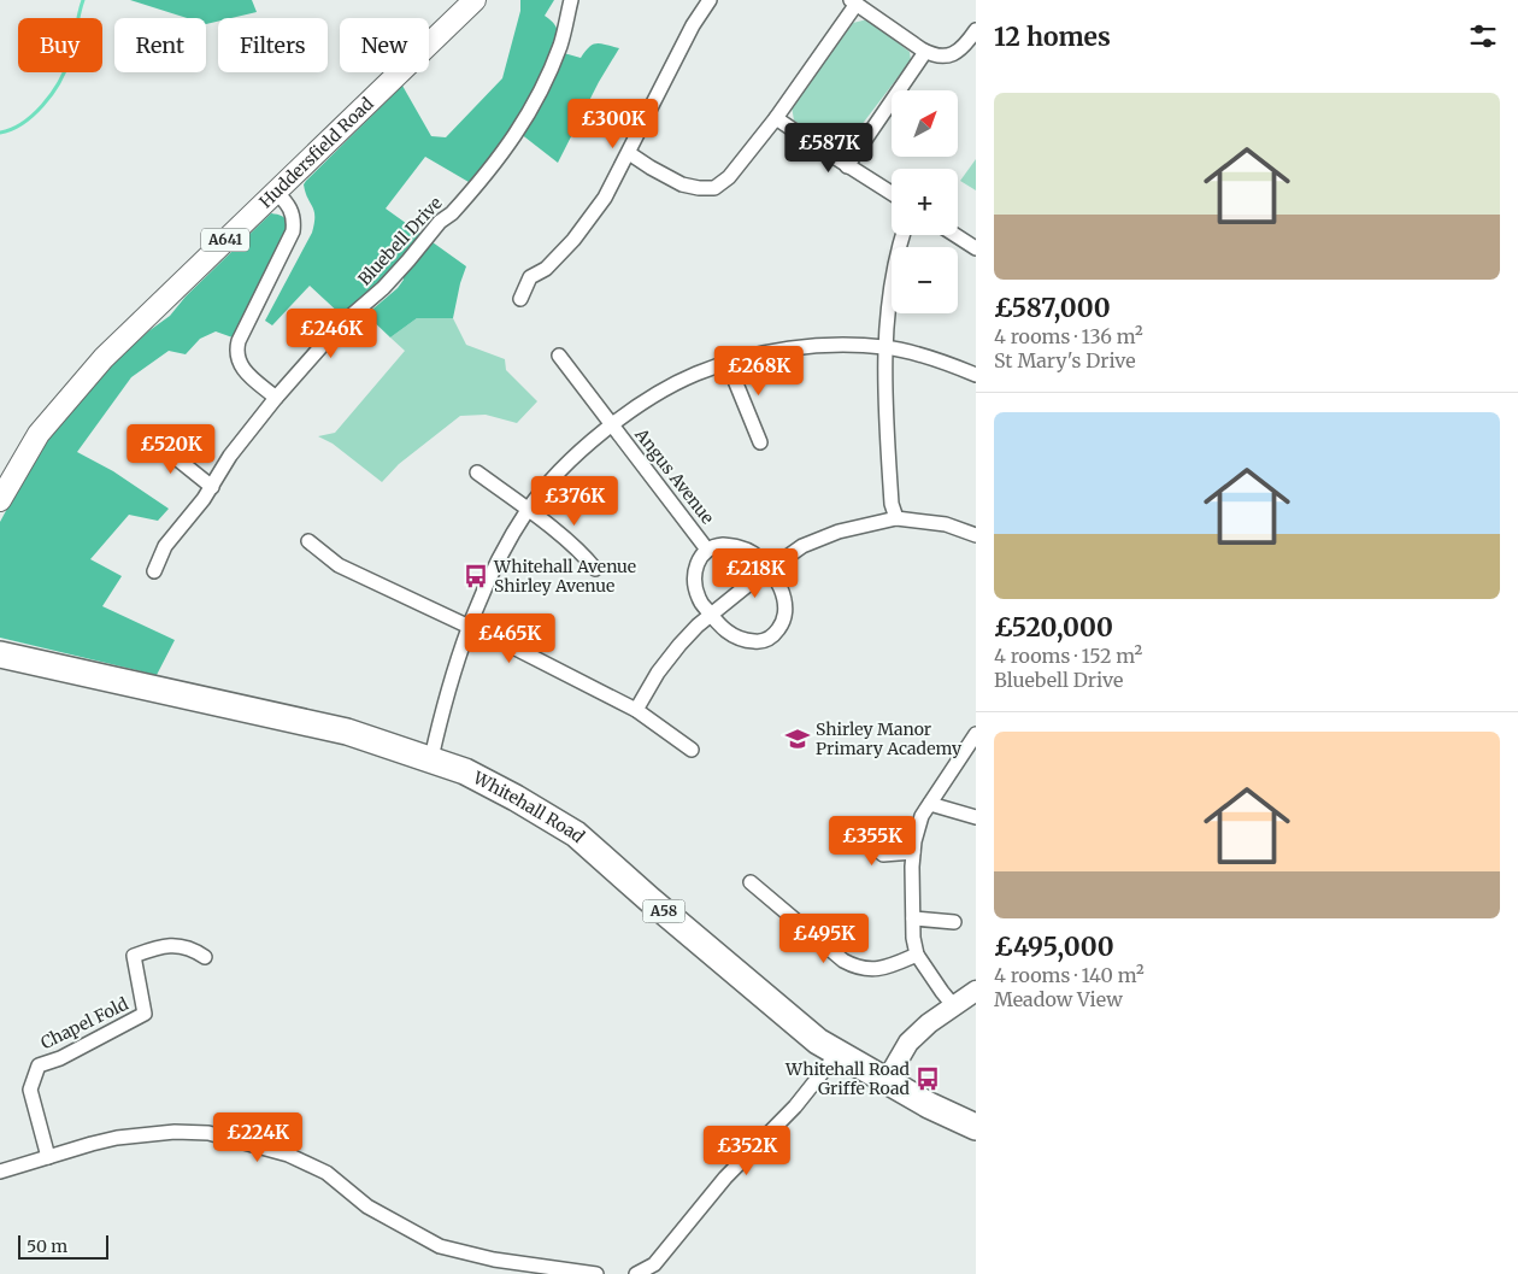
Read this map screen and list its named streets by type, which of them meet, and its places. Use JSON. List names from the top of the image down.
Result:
{
  "streets": {
    "highway": ["Whitehall Road", "A58"],
    "main road": ["Huddersfield Road", "A641"],
    "street": ["Bluebell Drive", "Angus Avenue", "Chapel Fold"]
  },
  "places": {
    "bus stop": ["Whitehall Avenue Shirley Avenue", "Whitehall Road Griffe Road"],
    "school or university": ["Shirley Manor Primary Academy"]
  },
  "scale_bar": "50 m",
  "north": "top right",
  "page": {
    "heading": "12 homes",
    "chip": [
      "Buy",
      "Rent",
      "Filters",
      "New"
    ],
    "list": [
      {
        "name": "£587,000",
        "note": "4 rooms · 136 m² · St Mary's Drive"
      },
      {
        "name": "£520,000",
        "note": "4 rooms · 152 m² · Bluebell Drive"
      },
      {
        "name": "£495,000",
        "note": "4 rooms · 140 m² · Meadow View"
      }
    ],
    "map_buttons": ["+", "−"],
    "price": [
      "£300K",
      "£587K",
      "£246K",
      "£268K",
      "£520K",
      "£376K",
      "£218K",
      "£465K",
      "£355K",
      "£495K",
      "£224K",
      "£352K"
    ],
    "scale": "50 m"
  }
}
